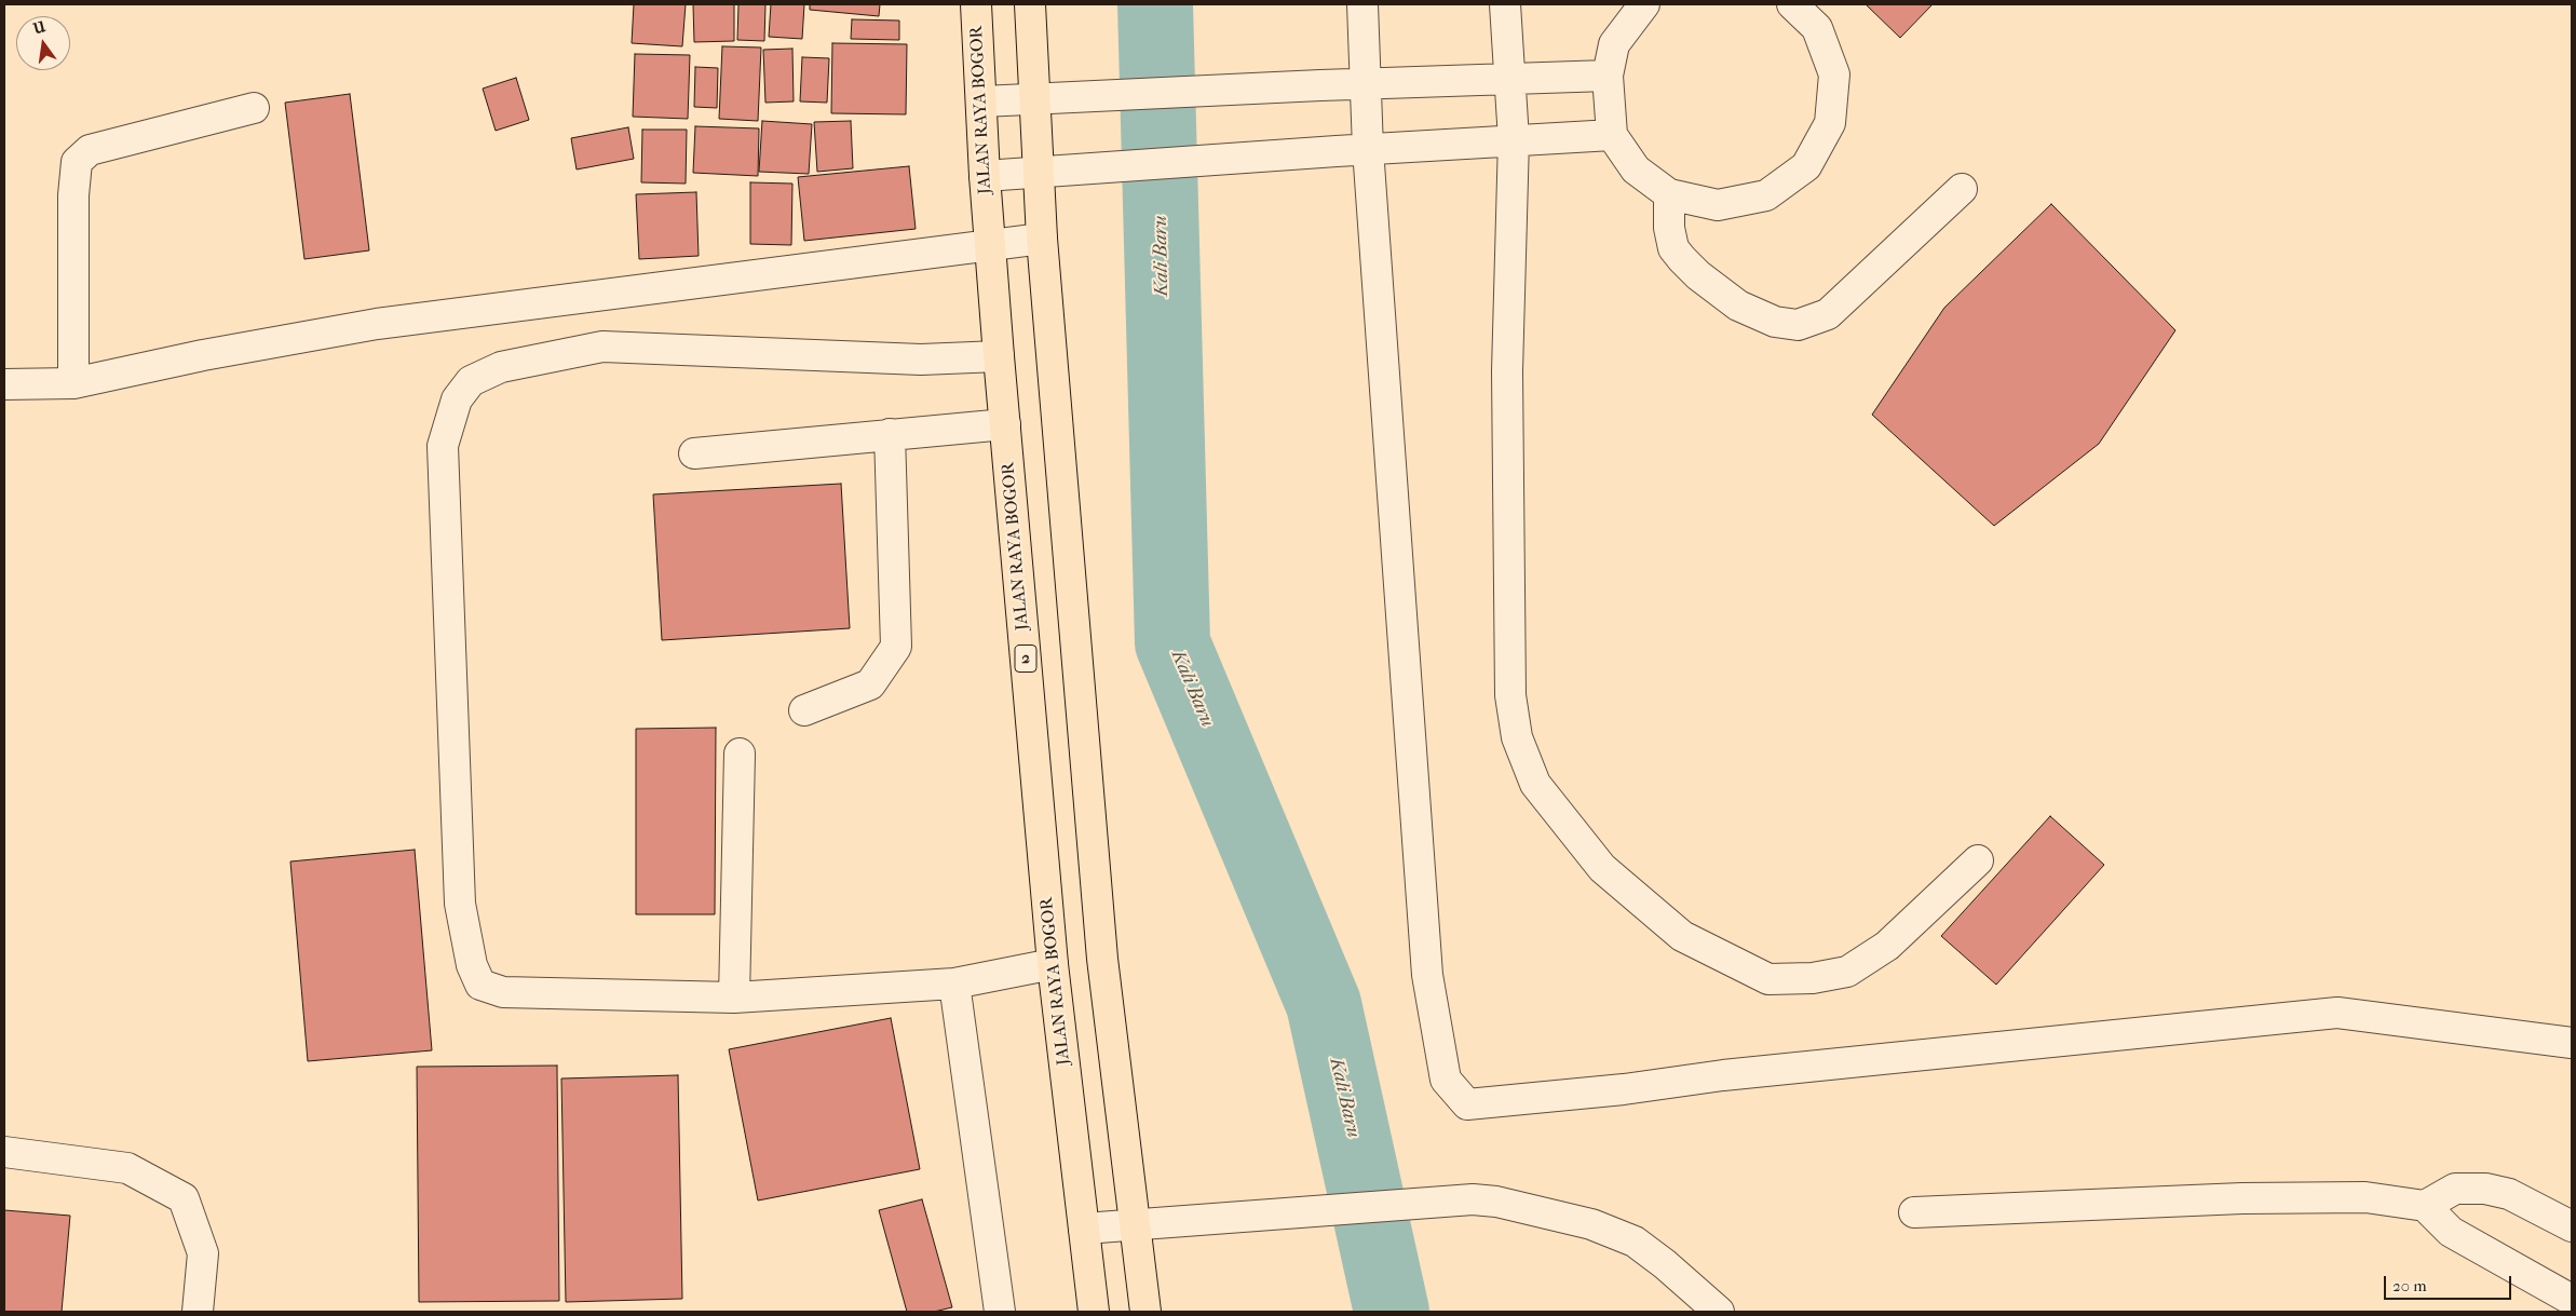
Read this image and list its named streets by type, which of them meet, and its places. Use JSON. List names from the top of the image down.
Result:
{
  "streets": {
    "highway": ["JALAN RAYA BOGOR", "2"]
  },
  "water": ["Kali Baru"],
  "scale_bar": "20 m",
  "north": "top"
}
